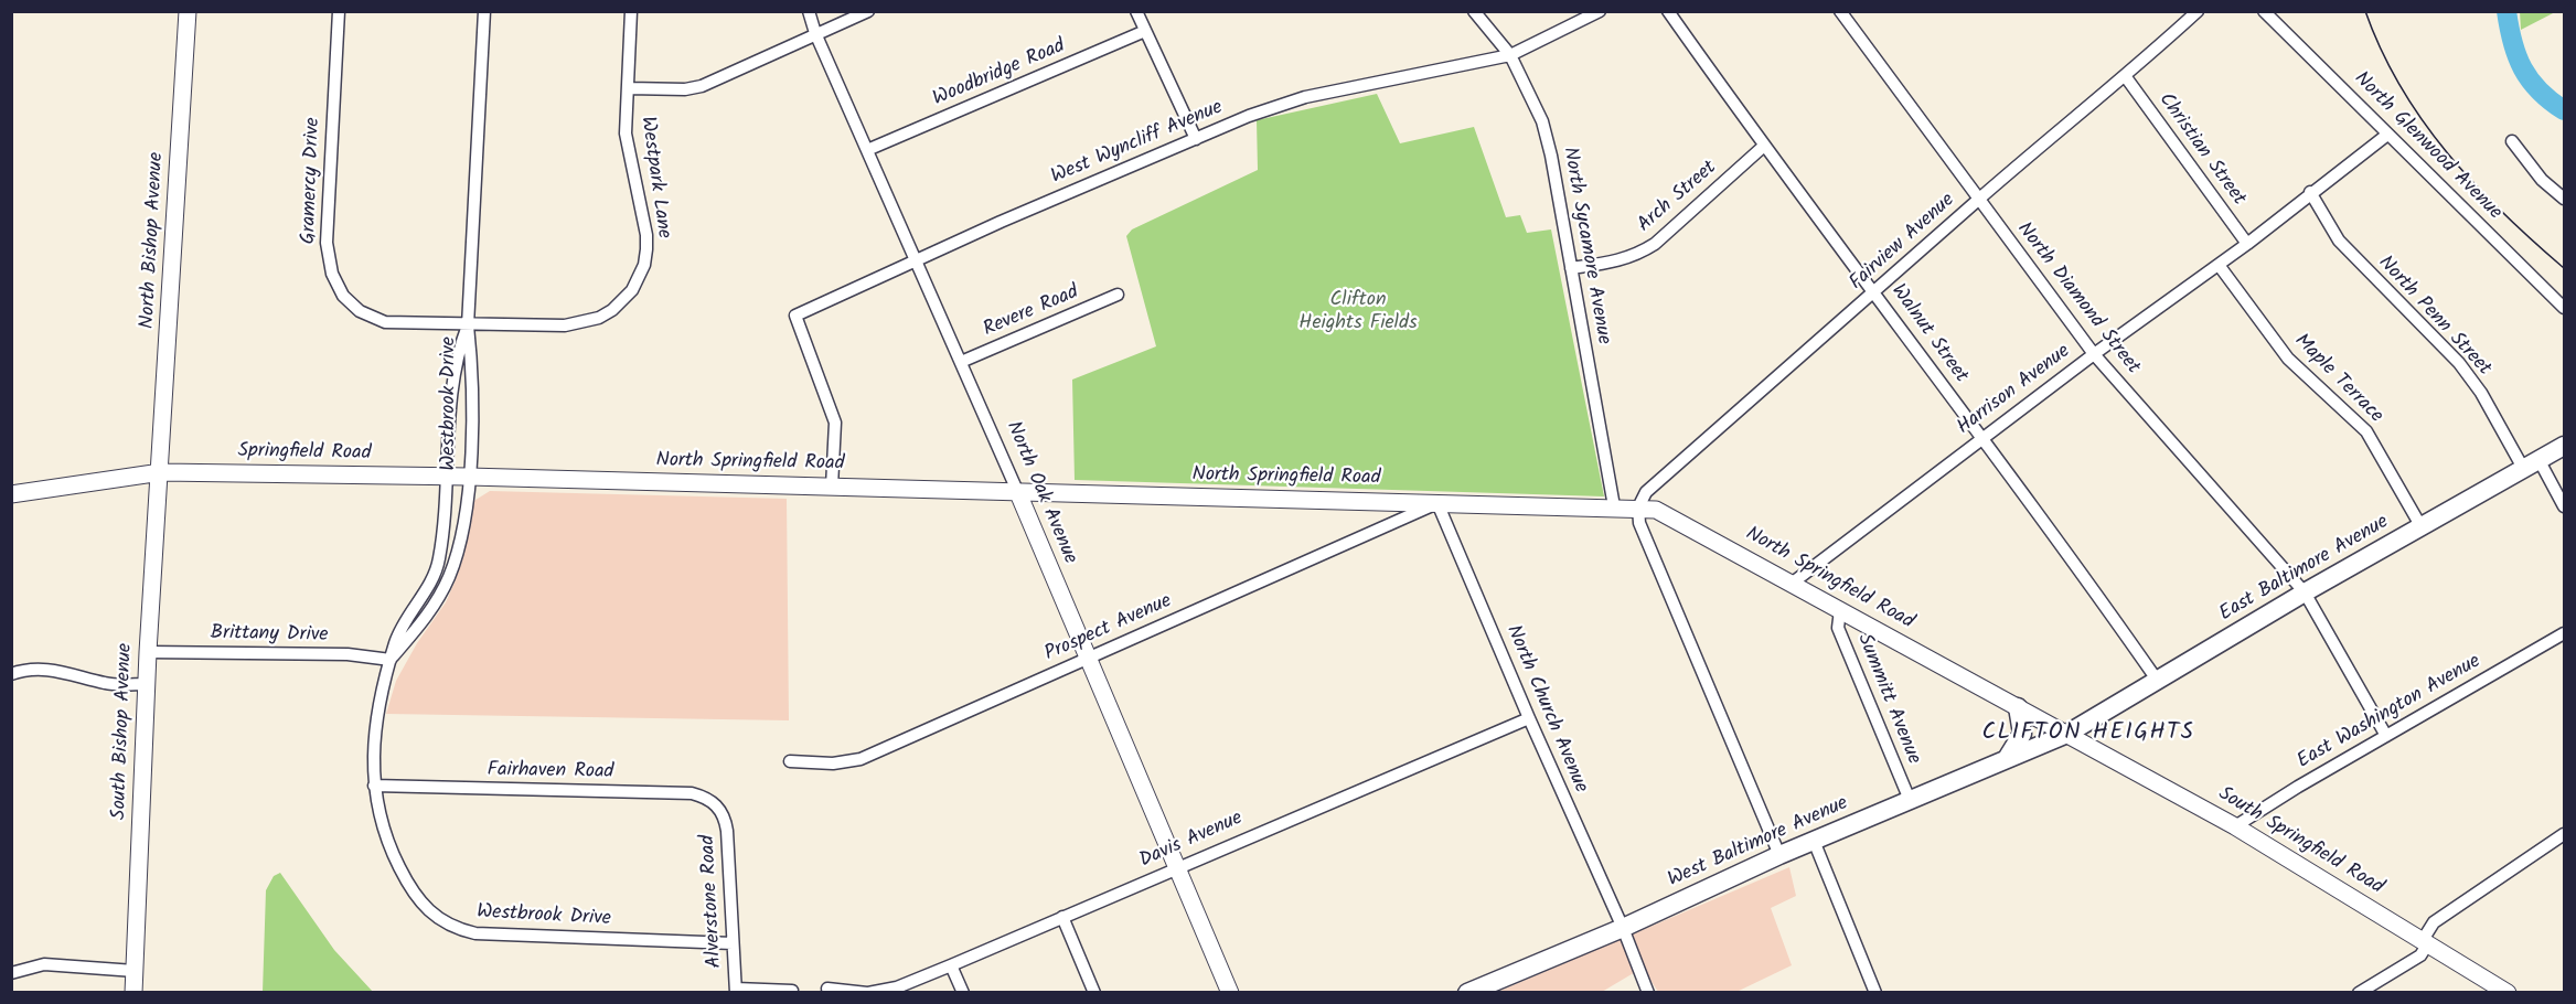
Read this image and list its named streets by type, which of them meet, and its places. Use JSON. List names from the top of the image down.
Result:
{
  "streets": {
    "main road": [
      "North Bishop Avenue",
      "Springfield Road",
      "North Springfield Road",
      "North Oak Avenue",
      "East Baltimore Avenue",
      "South Bishop Avenue",
      "South Springfield Road",
      "West Baltimore Avenue"
    ],
    "street": [
      "Woodbridge Road",
      "West Wyncliff Avenue",
      "North Glenwood Avenue",
      "Christian Street",
      "Westpark Lane",
      "Gramercy Drive",
      "Arch Street",
      "Fairview Avenue",
      "North Sycamore Avenue",
      "North Diamond Street",
      "Revere Road",
      "North Penn Street",
      "Walnut Street",
      "Maple Terrace",
      "Harrison Avenue",
      "Westbrook Drive",
      "Prospect Avenue",
      "Brittany Drive",
      "Summitt Avenue",
      "North Church Avenue",
      "East Washington Avenue",
      "Fairhaven Road",
      "Davis Avenue",
      "Alverstone Road"
    ]
  },
  "crossings": [
    ["Woodbridge Road", "North Oak Avenue"],
    ["West Wyncliff Avenue", "North Sycamore Avenue"],
    ["West Wyncliff Avenue", "North Springfield Road"],
    ["West Wyncliff Avenue", "North Oak Avenue"],
    ["North Glenwood Avenue", "Harrison Avenue"],
    ["Christian Street", "Fairview Avenue"],
    ["Christian Street", "Harrison Avenue"],
    ["Westpark Lane", "Gramercy Drive"],
    ["Westpark Lane", "Westbrook Drive"],
    ["Gramercy Drive", "Westbrook Drive"],
    ["Arch Street", "North Sycamore Avenue"],
    ["Arch Street", "Walnut Street"],
    ["North Bishop Avenue", "Springfield Road"],
    ["North Bishop Avenue", "South Bishop Avenue"],
    ["Fairview Avenue", "North Diamond Street"],
    ["Fairview Avenue", "Walnut Street"],
    ["Fairview Avenue", "North Springfield Road"],
    ["North Sycamore Avenue", "North Springfield Road"],
    ["North Diamond Street", "Harrison Avenue"],
    ["North Diamond Street", "East Baltimore Avenue"],
    ["North Diamond Street", "East Washington Avenue"],
    ["Revere Road", "North Oak Avenue"],
    ["North Penn Street", "Harrison Avenue"],
    ["North Penn Street", "East Baltimore Avenue"],
    ["Walnut Street", "Harrison Avenue"],
    ["Walnut Street", "East Baltimore Avenue"],
    ["Maple Terrace", "Harrison Avenue"],
    ["Maple Terrace", "East Baltimore Avenue"],
    ["Harrison Avenue", "North Springfield Road"],
    ["Westbrook Drive", "Springfield Road"],
    ["Westbrook Drive", "North Springfield Road"],
    ["Westbrook Drive", "Brittany Drive"],
    ["Westbrook Drive", "Fairhaven Road"],
    ["Westbrook Drive", "Alverstone Road"],
    ["Springfield Road", "North Springfield Road"],
    ["Springfield Road", "South Bishop Avenue"],
    ["North Springfield Road", "North Oak Avenue"],
    ["North Springfield Road", "East Baltimore Avenue"],
    ["North Springfield Road", "Prospect Avenue"],
    ["North Springfield Road", "Summitt Avenue"],
    ["North Springfield Road", "North Church Avenue"],
    ["North Springfield Road", "South Springfield Road"],
    ["North Springfield Road", "West Baltimore Avenue"],
    ["North Oak Avenue", "Prospect Avenue"],
    ["North Oak Avenue", "Davis Avenue"],
    ["East Baltimore Avenue", "South Springfield Road"],
    ["East Baltimore Avenue", "West Baltimore Avenue"],
    ["Prospect Avenue", "North Church Avenue"],
    ["Brittany Drive", "South Bishop Avenue"],
    ["Summitt Avenue", "West Baltimore Avenue"],
    ["North Church Avenue", "Davis Avenue"],
    ["North Church Avenue", "West Baltimore Avenue"],
    ["East Washington Avenue", "South Springfield Road"],
    ["Fairhaven Road", "Alverstone Road"],
    ["South Springfield Road", "West Baltimore Avenue"]
  ],
  "districts": ["CLIFTON HEIGHTS"],
  "parks": ["Clifton Heights Fields"]
}
